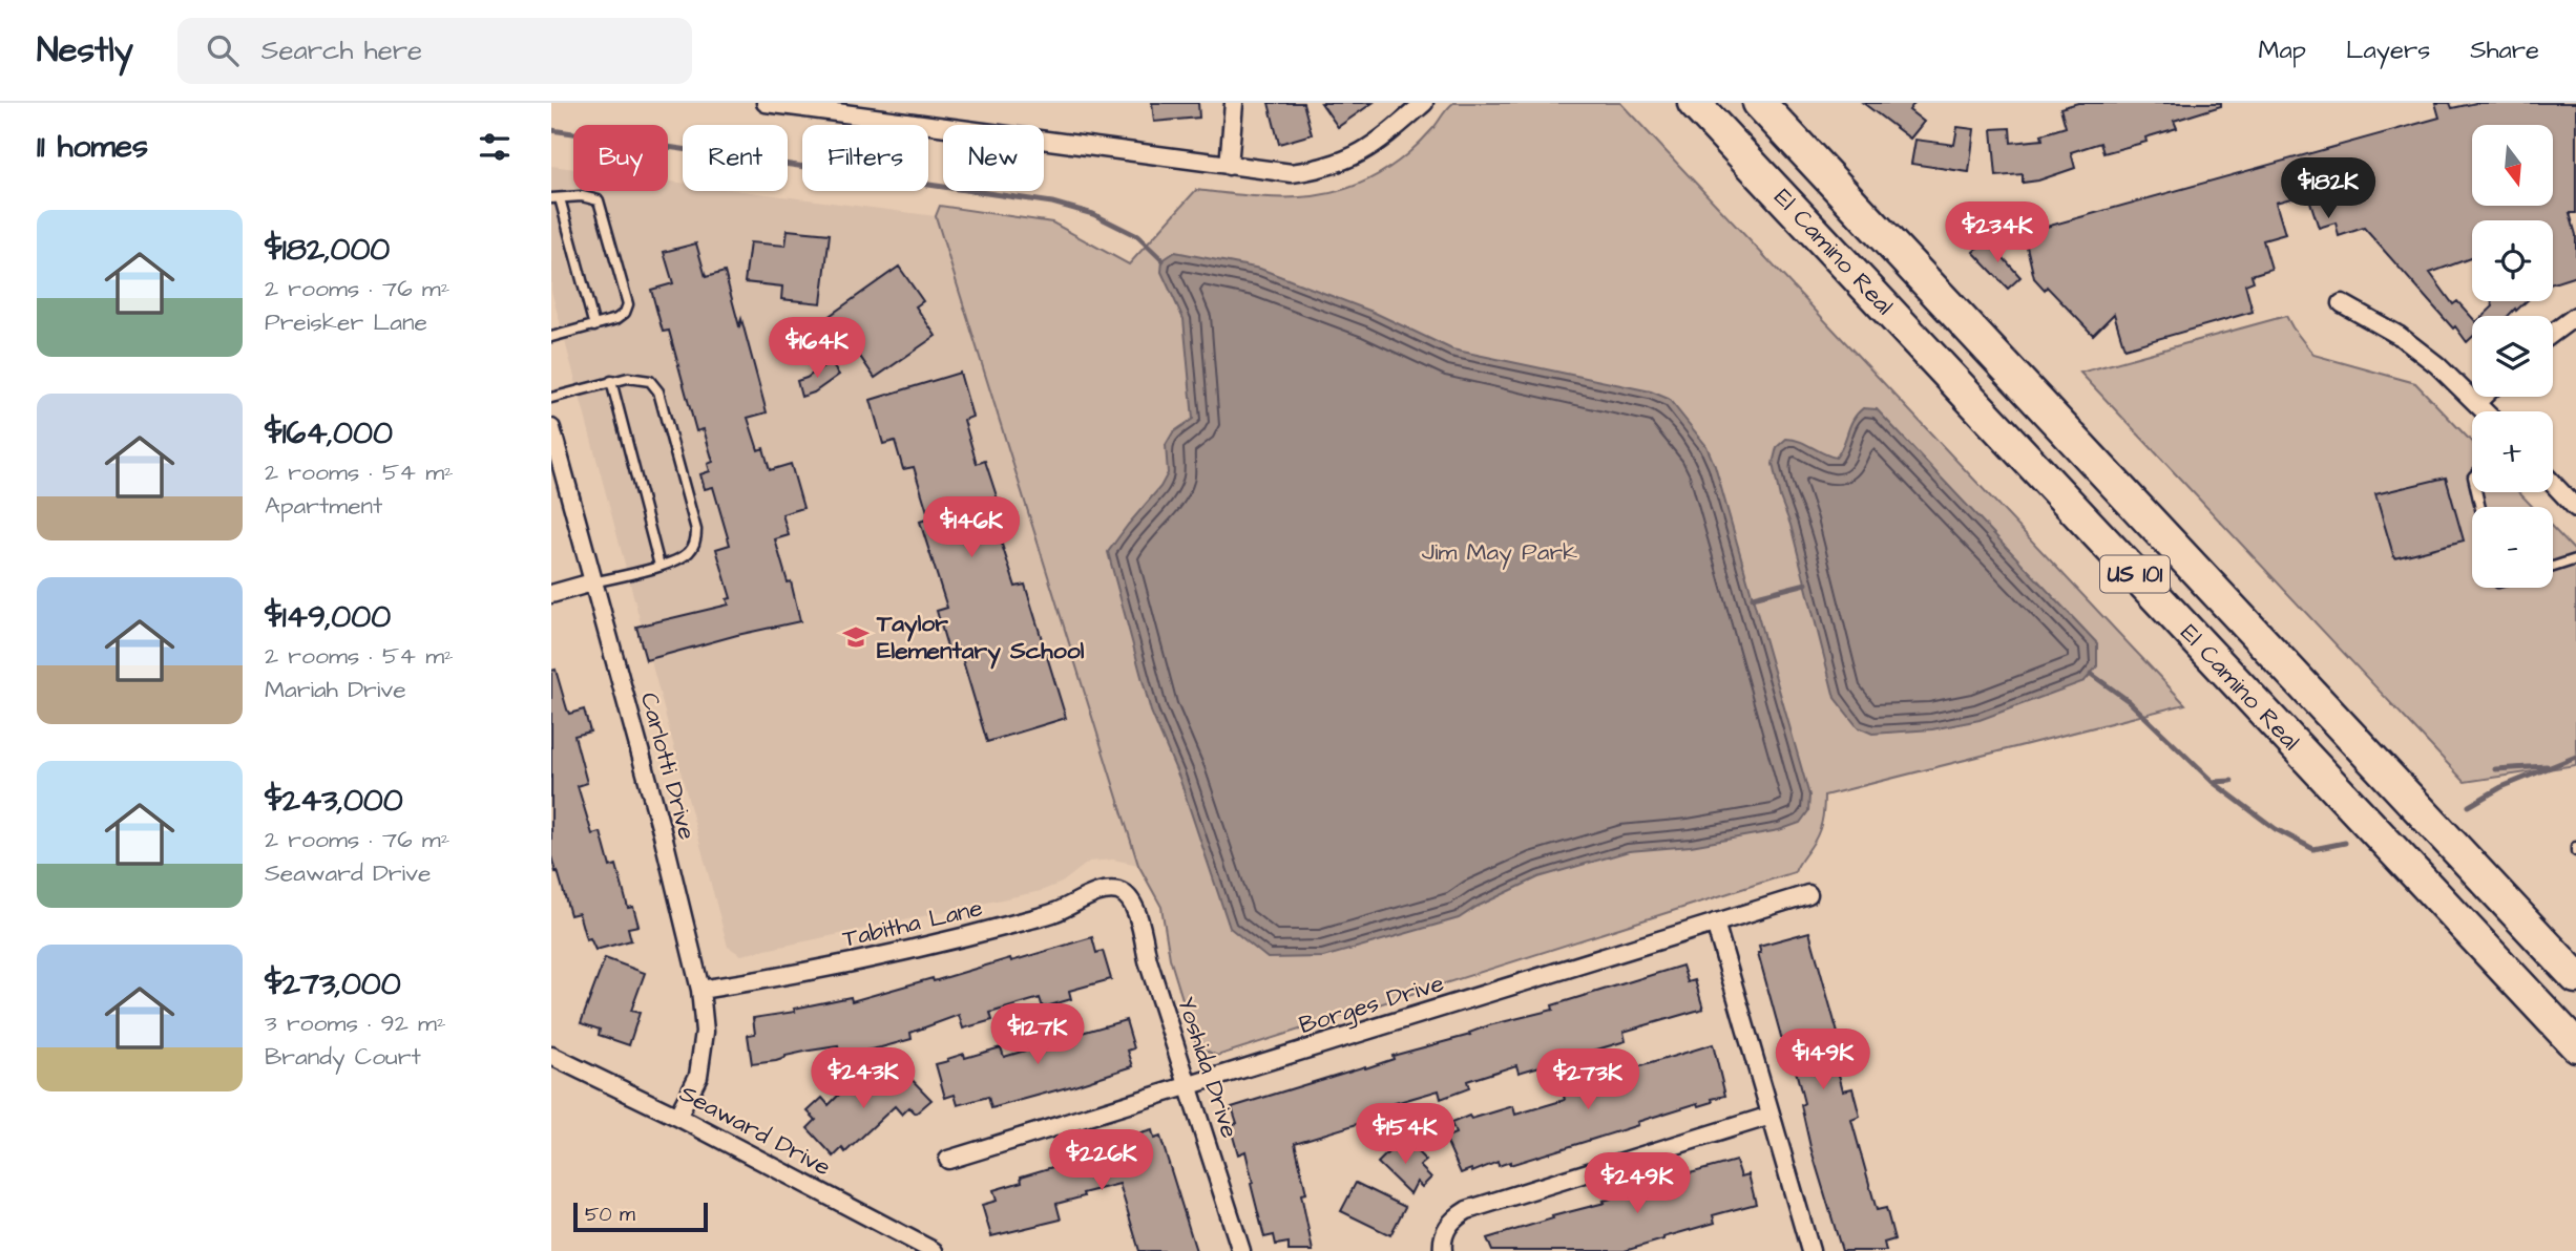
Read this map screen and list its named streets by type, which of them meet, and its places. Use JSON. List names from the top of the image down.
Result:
{
  "streets": {
    "highway": ["El Camino Real", "US 101"],
    "street": [
      "Carlotti Drive",
      "Tabitha Lane",
      "Borges Drive",
      "Yoshida Drive",
      "Seaward Drive"
    ]
  },
  "crossings": [
    ["Carlotti Drive", "Tabitha Lane"],
    ["Carlotti Drive", "Seaward Drive"],
    ["Tabitha Lane", "Yoshida Drive"],
    ["Borges Drive", "Yoshida Drive"]
  ],
  "parks": ["Jim May Park"],
  "places": {
    "school or university": ["Taylor Elementary School"]
  },
  "scale_bar": "50 m",
  "north": "bottom",
  "page": {
    "header": "Nestly",
    "search": "Search here",
    "nav": ["Map", "Layers", "Share"],
    "heading": "11 homes",
    "map_buttons": ["+", "−"],
    "chip": [
      "Buy",
      "Rent",
      "Filters",
      "New"
    ],
    "price": [
      "$182K",
      "$234K",
      "$164K",
      "$146K",
      "$127K",
      "$149K",
      "$243K",
      "$273K",
      "$154K",
      "$226K",
      "$249K"
    ],
    "list": [
      {
        "name": "$182,000",
        "note": "2 rooms · 76 m² · Preisker Lane"
      },
      {
        "name": "$164,000",
        "note": "2 rooms · 54 m² · Apartment"
      },
      {
        "name": "$149,000",
        "note": "2 rooms · 54 m² · Mariah Drive"
      },
      {
        "name": "$243,000",
        "note": "2 rooms · 76 m² · Seaward Drive"
      },
      {
        "name": "$273,000",
        "note": "3 rooms · 92 m² · Brandy Court"
      }
    ],
    "scale": "50 m"
  }
}
